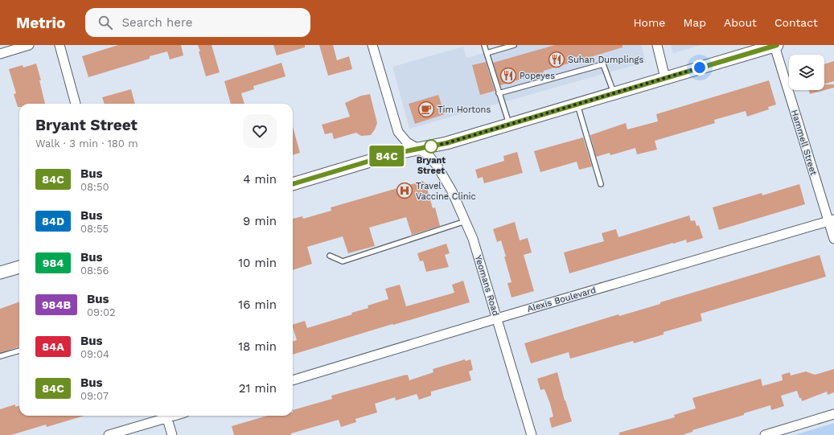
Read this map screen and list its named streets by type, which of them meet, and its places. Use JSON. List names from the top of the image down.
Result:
{
  "streets": {
    "street": ["Hammell Street", "Yeomans Road", "Alexis Boulevard"]
  },
  "crossings": [
    ["Hammell Street", "Alexis Boulevard"],
    ["Yeomans Road", "Alexis Boulevard"]
  ],
  "places": {
    "restaurant": ["Suhan Dumplings", "Popeyes"],
    "cafe": ["Tim Hortons"],
    "other": ["Bryant Street"],
    "hospital": ["Travel Vaccine Clinic"]
  },
  "lines": ["bus line 84C"],
  "page": {
    "header": "Metrio",
    "search": "Search here",
    "nav": [
      "Home",
      "Map",
      "About",
      "Contact"
    ],
    "on_map": "84C",
    "heading": ["Bryant Street", "Walk · 3 min · 180 m"],
    "list": [
      {
        "mark": "84C",
        "name": "Bus",
        "note": "08:50",
        "value": "4 min"
      },
      {
        "mark": "84D",
        "name": "Bus",
        "note": "08:55",
        "value": "9 min"
      },
      {
        "mark": "984",
        "name": "Bus",
        "note": "08:56",
        "value": "10 min"
      },
      {
        "mark": "984B",
        "name": "Bus",
        "note": "09:02",
        "value": "16 min"
      },
      {
        "mark": "84A",
        "name": "Bus",
        "note": "09:04",
        "value": "18 min"
      },
      {
        "mark": "84C",
        "name": "Bus",
        "note": "09:07",
        "value": "21 min"
      }
    ]
  }
}
